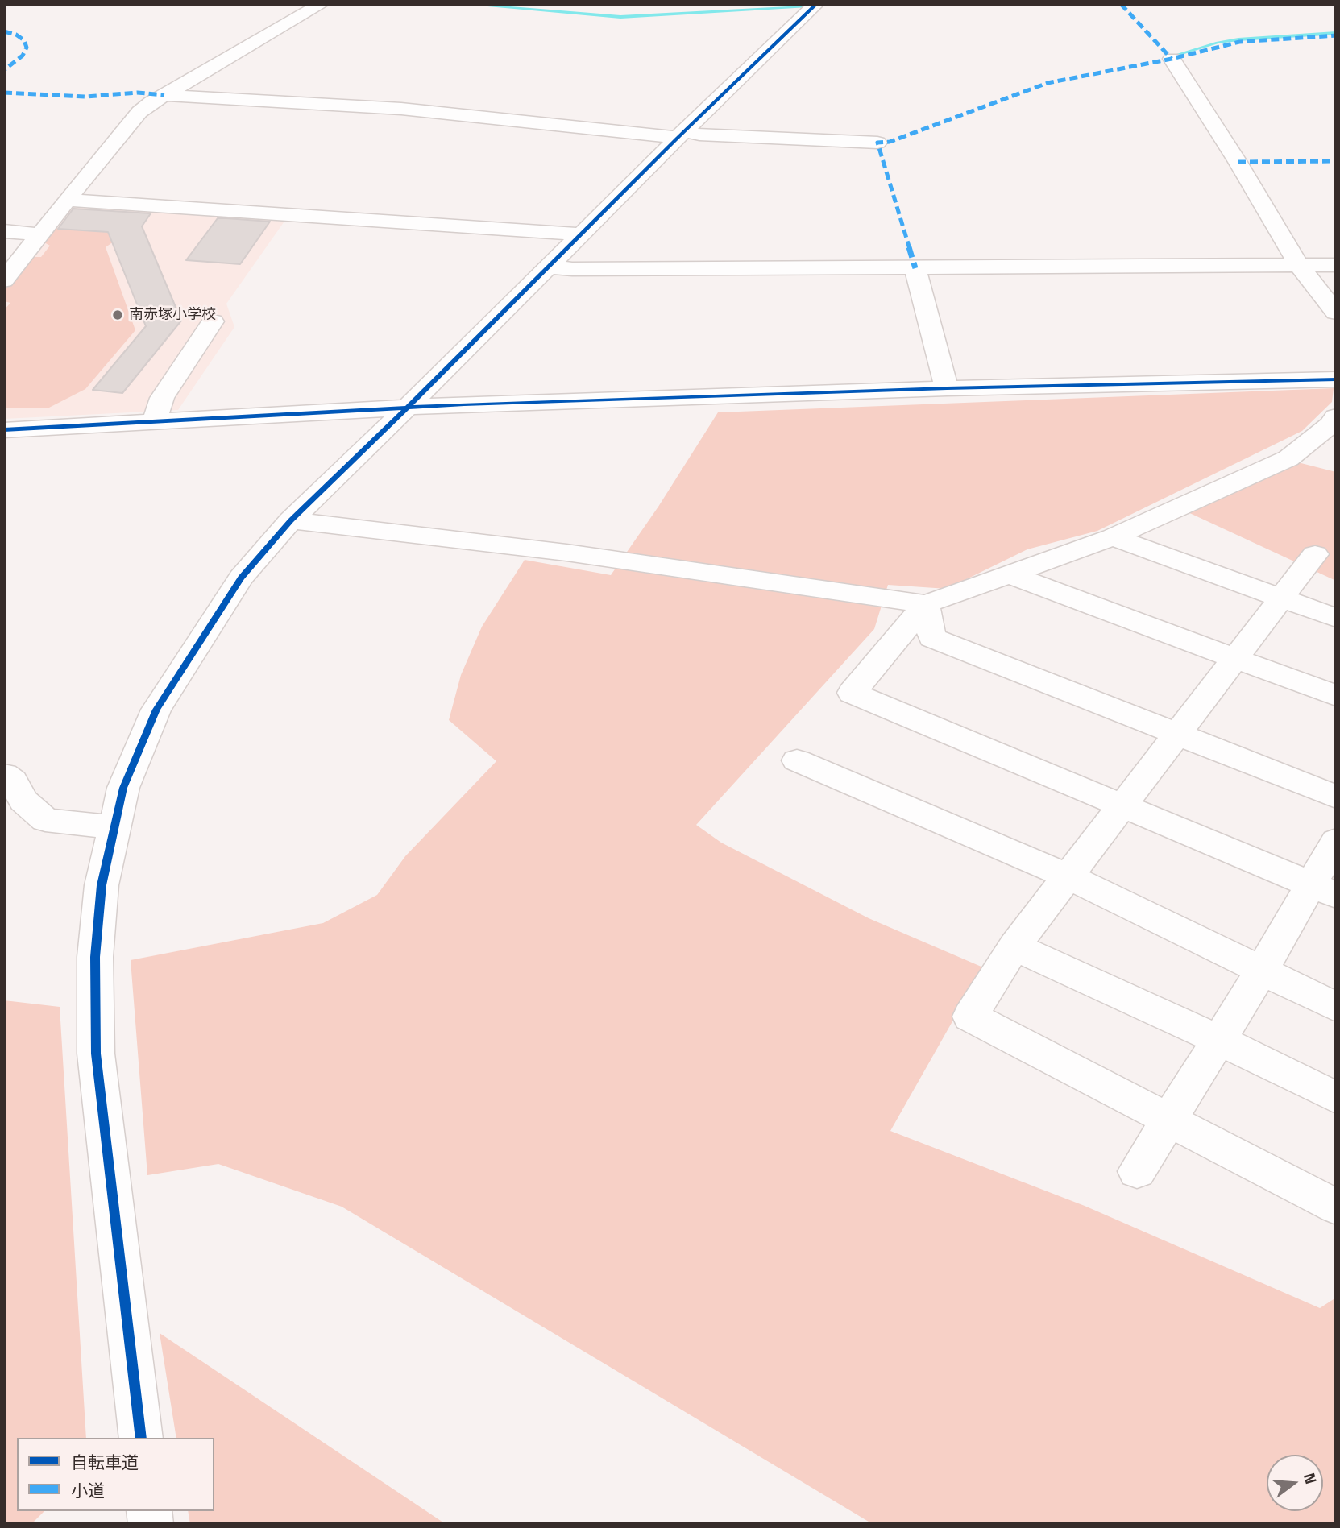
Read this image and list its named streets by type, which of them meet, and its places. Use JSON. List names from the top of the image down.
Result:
{
  "places": ["南赤塚小学校"],
  "legend": ["自転車道", "小道"],
  "north": "right"
}
